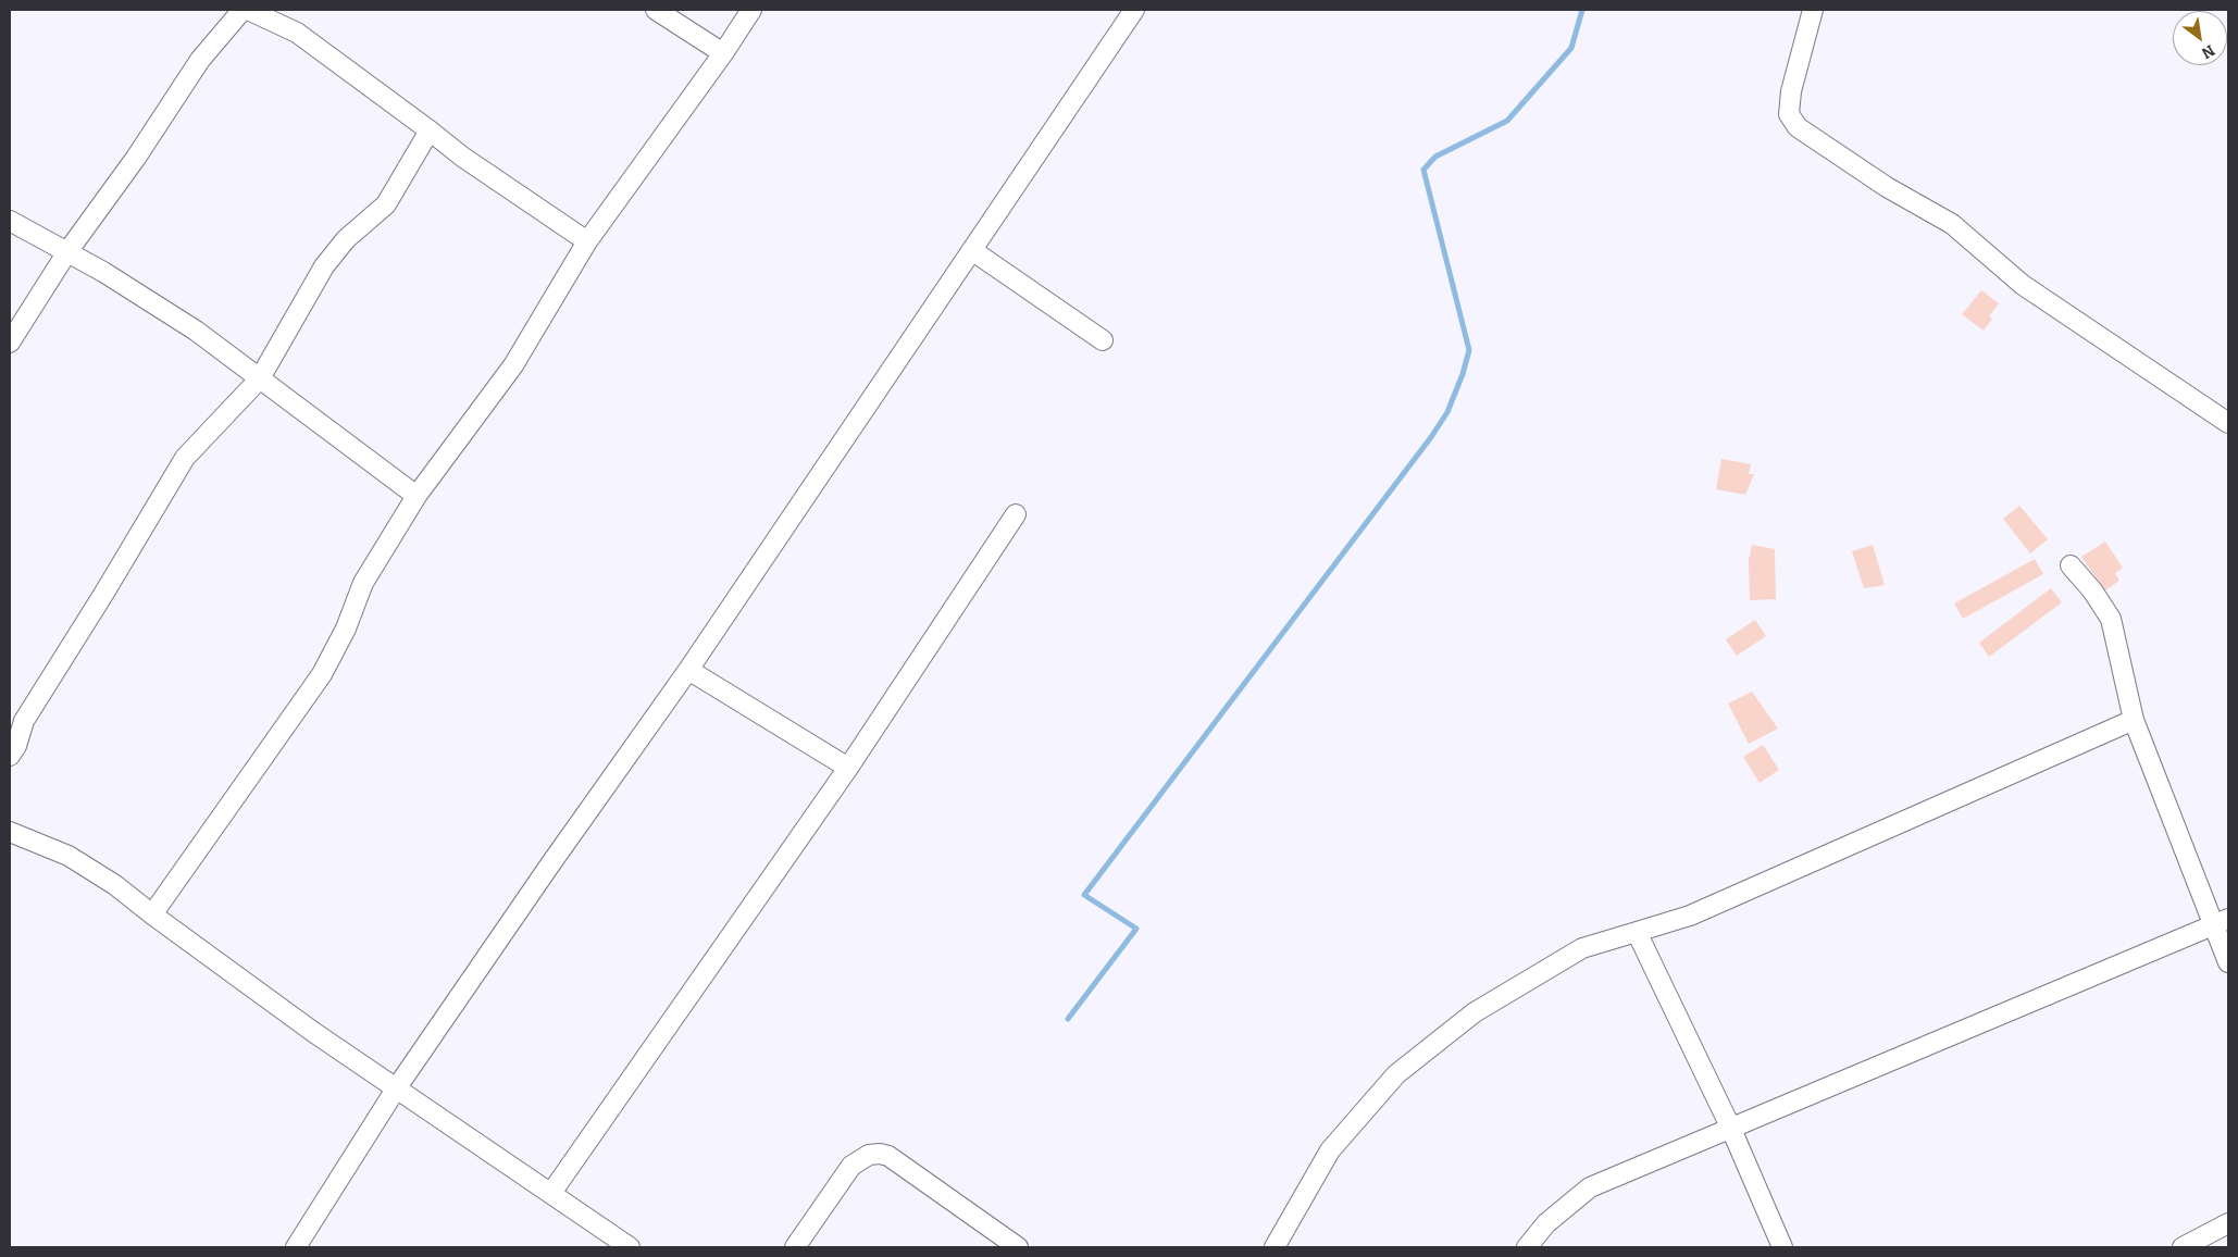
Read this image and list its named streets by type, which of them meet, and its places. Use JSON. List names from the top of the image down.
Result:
{
  "north": "bottom right"
}
